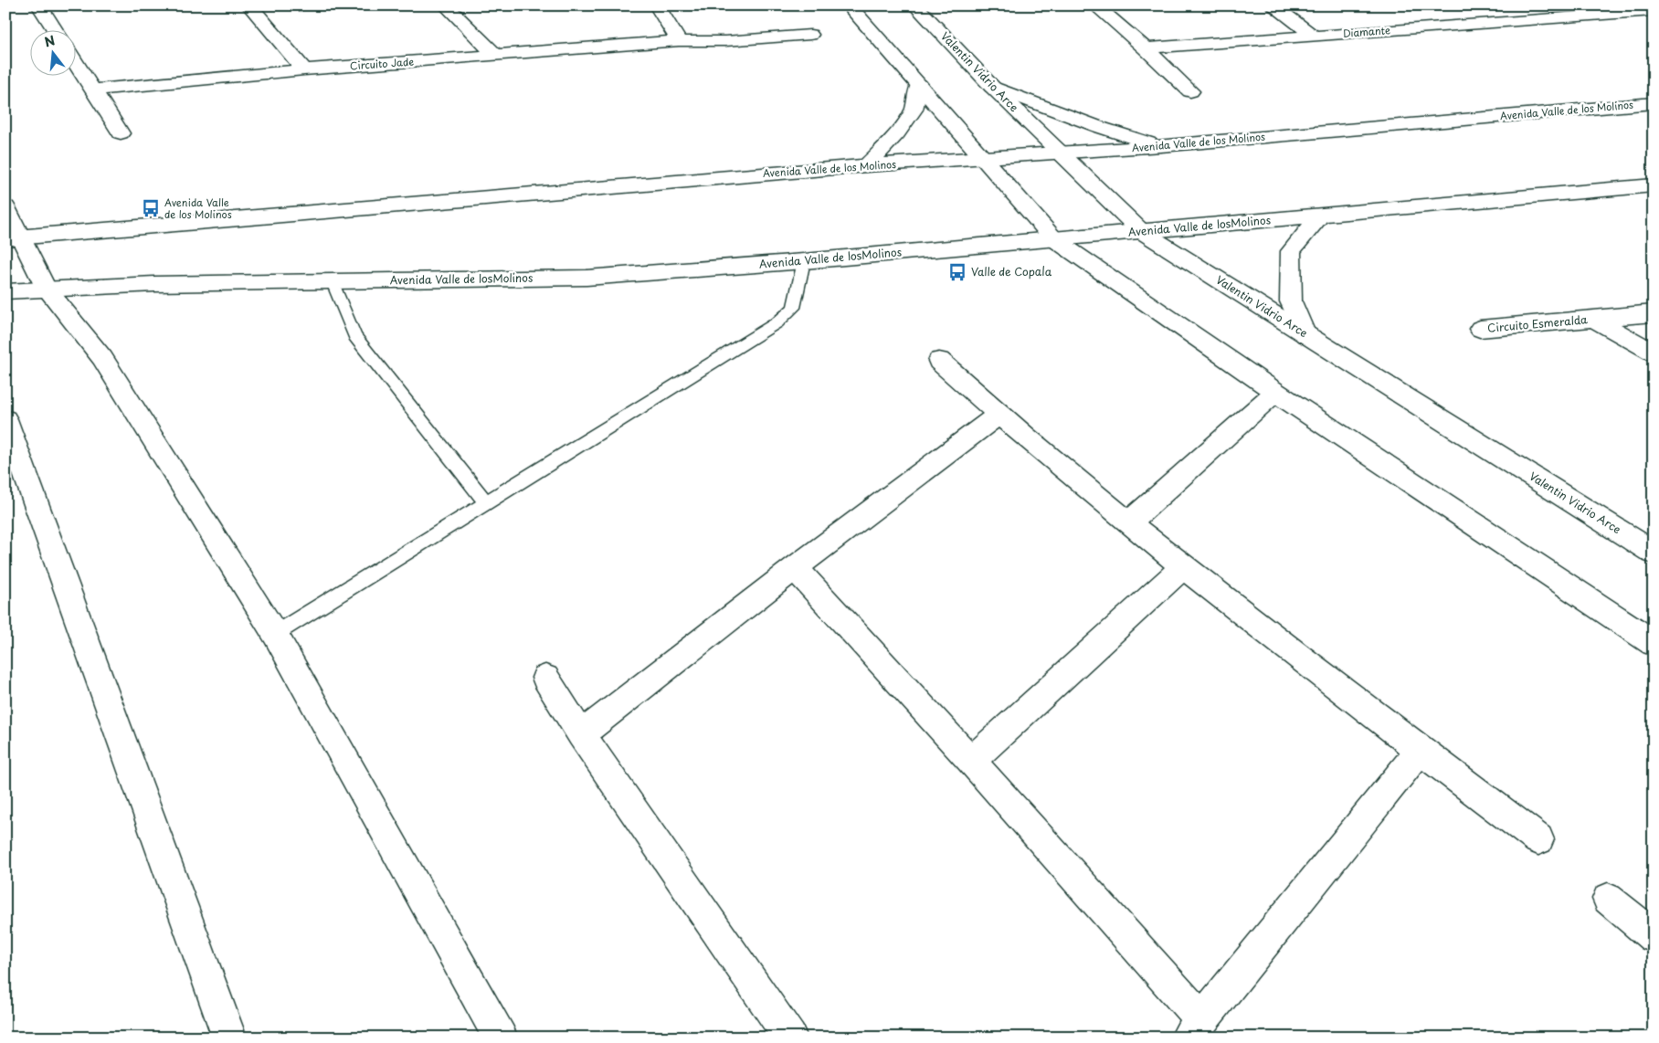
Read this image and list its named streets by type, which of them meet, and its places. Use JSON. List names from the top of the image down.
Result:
{
  "streets": {
    "street": [
      "Diamante",
      "Circuito Jade",
      "Valentin Vidrio Arce",
      "Avenida Valle de los Molinos",
      "Avenida Valle de losMolinos",
      "Circuito Esmeralda"
    ]
  },
  "crossings": [
    ["Valentin Vidrio Arce", "Avenida Valle de los Molinos"],
    ["Valentin Vidrio Arce", "Avenida Valle de losMolinos"]
  ],
  "places": {
    "bus stop": ["Avenida Valle de los Molinos", "Valle de Copala"]
  },
  "north": "top"
}
